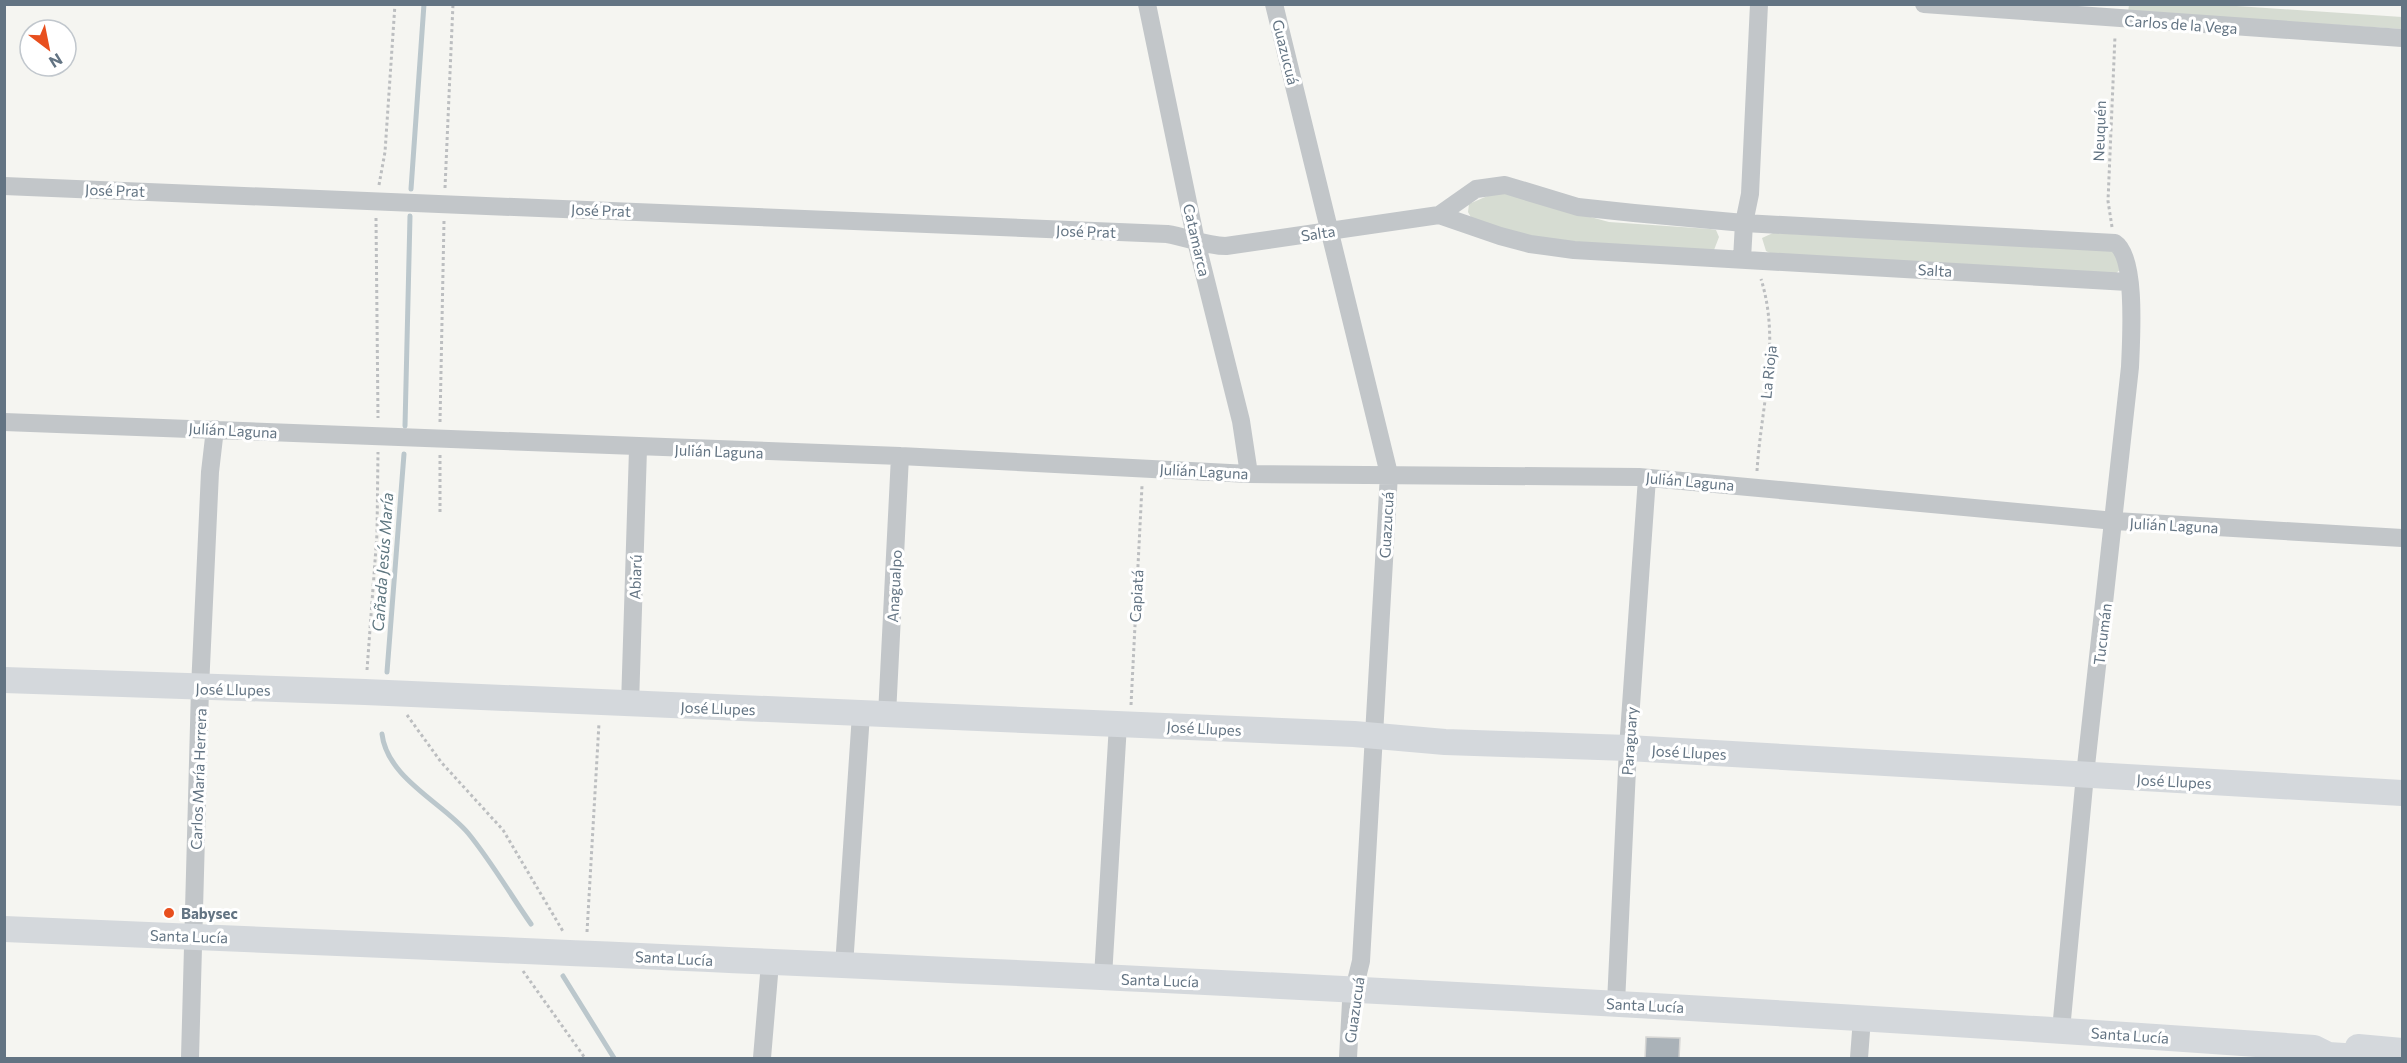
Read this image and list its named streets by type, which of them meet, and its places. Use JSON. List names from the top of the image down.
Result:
{
  "streets": {
    "street": [
      "Carlos de la Vega",
      "Guazucuá",
      "José Prat",
      "Salta",
      "Catamarca",
      "Julián Laguna",
      "Abiarú",
      "Anagualpo",
      "Tucumán",
      "José Llupes",
      "Paraguary",
      "Carlos María Herrera",
      "Santa Lucía"
    ],
    "path": ["Neuquén", "La Rioja", "Capiatá"]
  },
  "crossings": [
    ["Carlos de la Vega", "Neuquén"],
    ["Guazucuá", "Salta"],
    ["Guazucuá", "Julián Laguna"],
    ["Guazucuá", "José Llupes"],
    ["Guazucuá", "Santa Lucía"],
    ["Neuquén", "Salta"],
    ["Neuquén", "Tucumán"],
    ["José Prat", "Salta"],
    ["José Prat", "Catamarca"],
    ["Salta", "Catamarca"],
    ["Salta", "La Rioja"],
    ["Salta", "Tucumán"],
    ["Catamarca", "Julián Laguna"],
    ["La Rioja", "Julián Laguna"],
    ["Julián Laguna", "Abiarú"],
    ["Julián Laguna", "Anagualpo"],
    ["Julián Laguna", "Capiatá"],
    ["Julián Laguna", "Tucumán"],
    ["Julián Laguna", "Paraguary"],
    ["Julián Laguna", "Carlos María Herrera"],
    ["Abiarú", "José Llupes"],
    ["Anagualpo", "José Llupes"],
    ["Capiatá", "José Llupes"],
    ["Tucumán", "José Llupes"],
    ["Tucumán", "Santa Lucía"],
    ["José Llupes", "Paraguary"],
    ["José Llupes", "Carlos María Herrera"],
    ["Paraguary", "Santa Lucía"],
    ["Carlos María Herrera", "Santa Lucía"]
  ],
  "water": ["Cañada Jesús María"],
  "places": ["Babysec"],
  "north": "bottom right"
}
